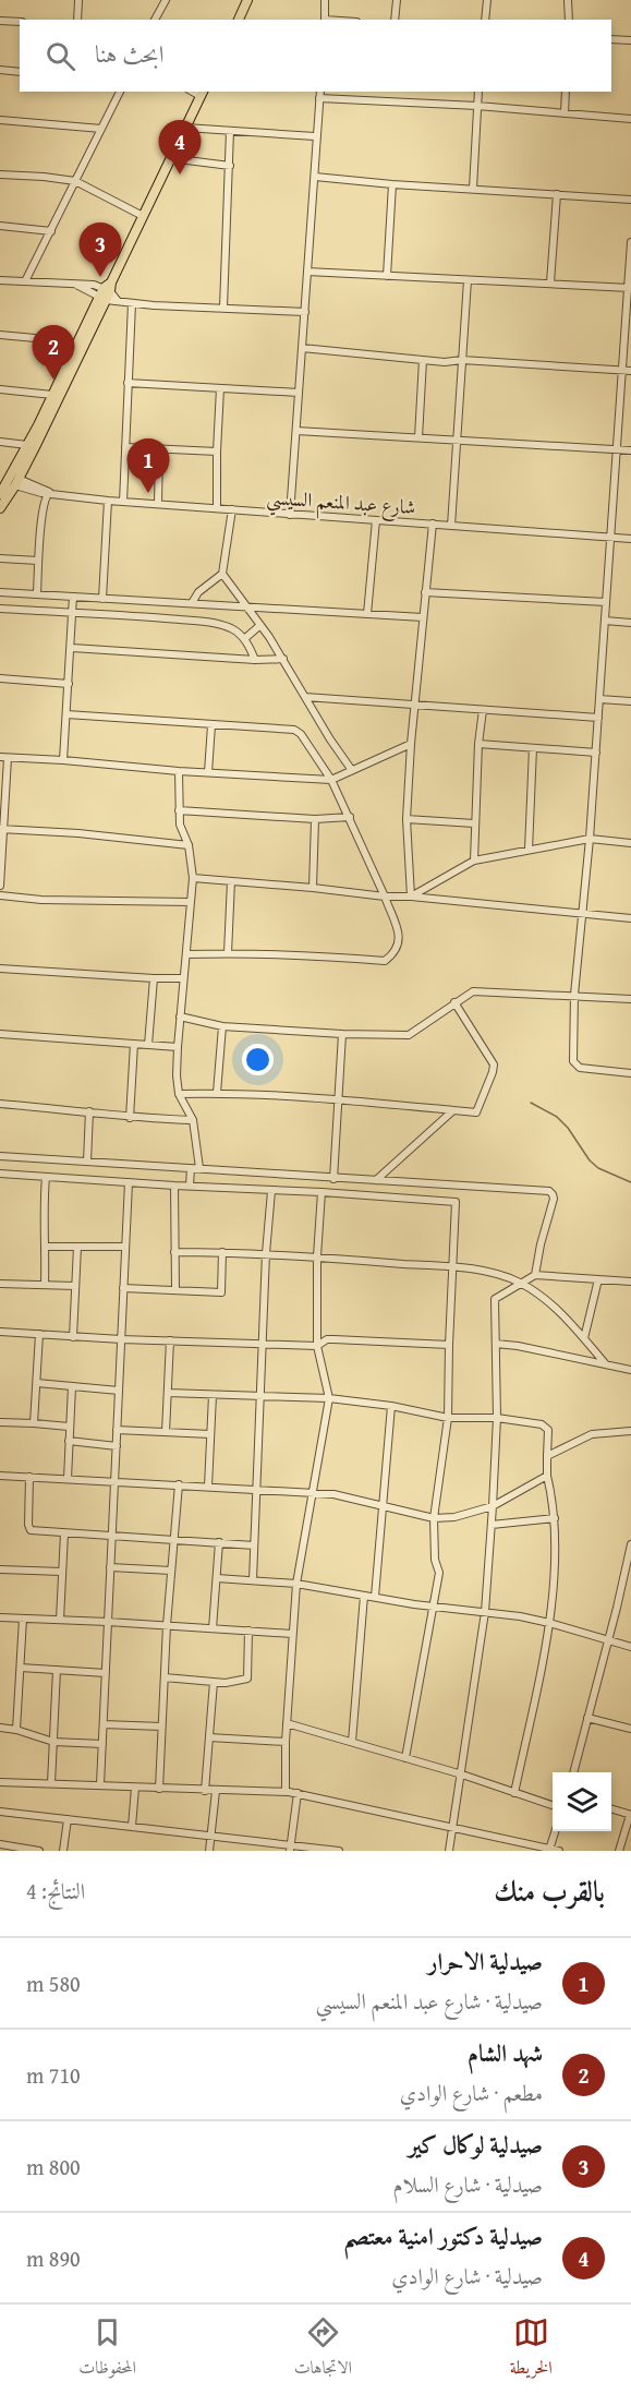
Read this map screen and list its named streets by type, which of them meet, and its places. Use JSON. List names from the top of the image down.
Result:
{
  "streets": {
    "street": ["شارع عبد المنعم السيسي"]
  },
  "page": {
    "search": "ابحث هنا",
    "pins": [
      "4",
      "3",
      "2",
      "1"
    ],
    "heading": ["بالقرب منك", "النتائج: 4"],
    "list": [
      {
        "mark": "1",
        "name": "صيدلية الاحرار",
        "note": "صيدلية · شارع عبد المنعم السيسي",
        "value": "580 m"
      },
      {
        "mark": "2",
        "name": "شهد الشام",
        "note": "مطعم · شارع الوادي",
        "value": "710 m"
      },
      {
        "mark": "3",
        "name": "صيدلية لوكال كير",
        "note": "صيدلية · شارع السلام",
        "value": "800 m"
      },
      {
        "mark": "4",
        "name": "صيدلية دكتور امنية معتصم",
        "note": "صيدلية · شارع الوادي",
        "value": "890 m"
      }
    ],
    "nav": ["الخريطة", "الاتجاهات", "المحفوظات"]
  }
}
